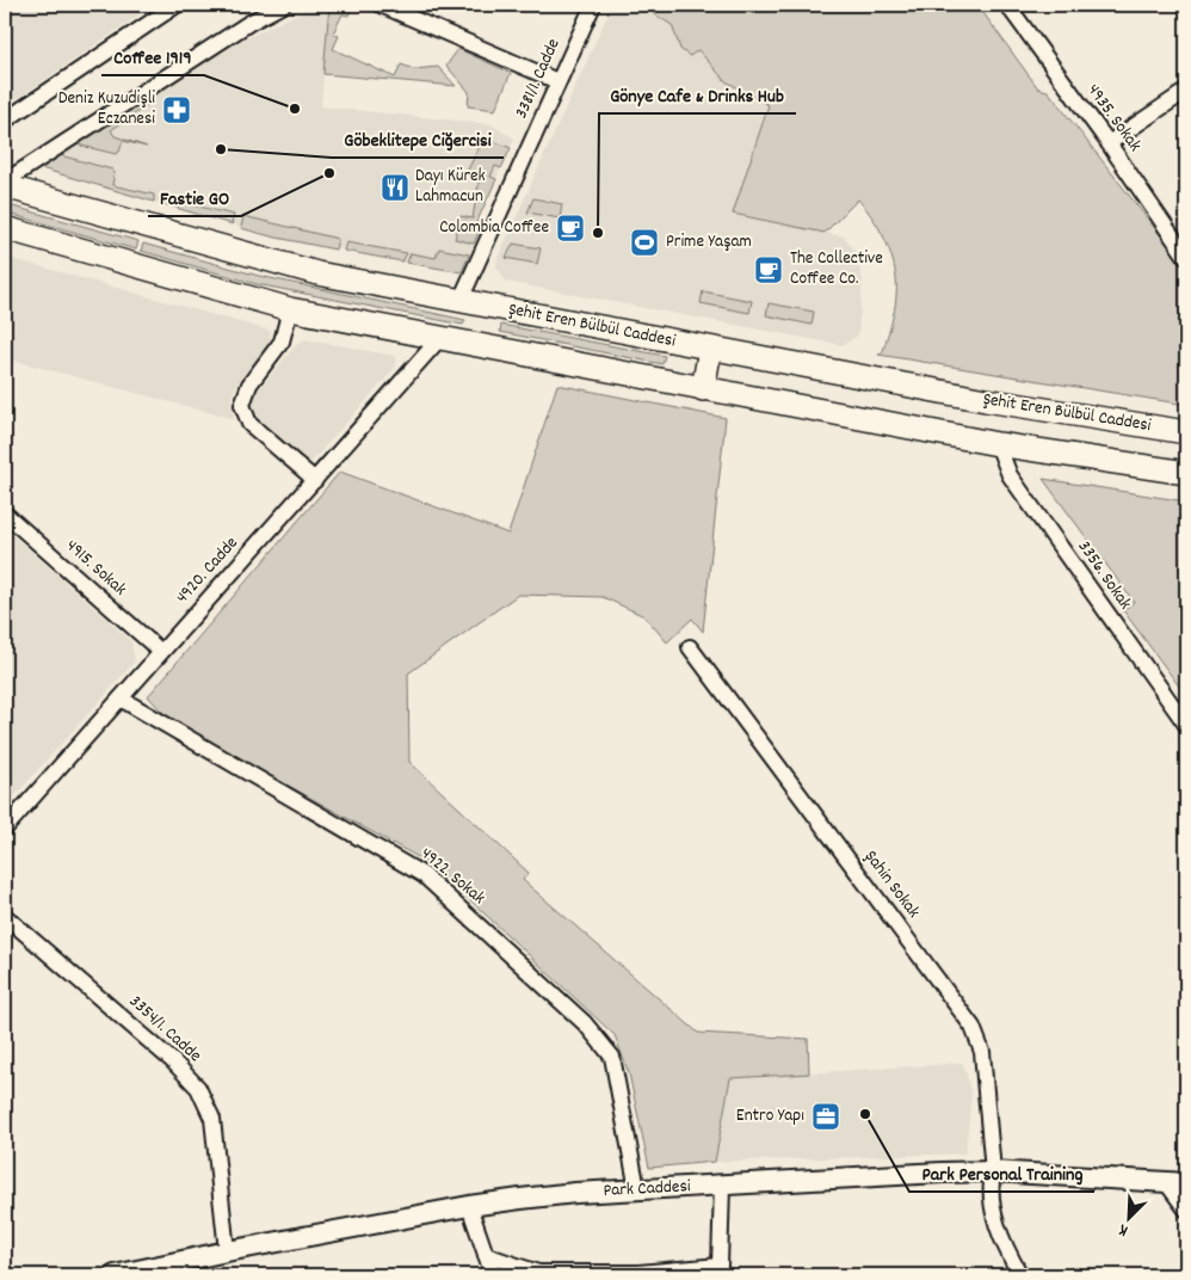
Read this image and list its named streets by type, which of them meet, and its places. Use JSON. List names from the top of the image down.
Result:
{
  "streets": {
    "main road": ["Şehit Eren Bülbül Caddesi"],
    "street": [
      "3381/1. Cadde",
      "4935. Sokak",
      "4915. Sokak",
      "4920. Cadde",
      "3356. Sokak",
      "4922. Sokak",
      "Şahin Sokak",
      "3354/1. Cadde",
      "Park Caddesi"
    ]
  },
  "crossings": [
    ["3381/1. Cadde", "Şehit Eren Bülbül Caddesi"],
    ["4915. Sokak", "4920. Cadde"],
    ["4920. Cadde", "4922. Sokak"],
    ["4922. Sokak", "Park Caddesi"],
    ["Şahin Sokak", "Park Caddesi"],
    ["3354/1. Cadde", "Park Caddesi"]
  ],
  "places": {
    "other": [
      "Coffee 1919",
      "Göbeklitepe Ciğercisi",
      "Fastie GO",
      "Gönye Cafe & Drinks Hub",
      "Park Personal Training"
    ],
    "pharmacy": ["Deniz Kuzudişli Eczanesi"],
    "restaurant": ["Dayı Kürek Lahmacun"],
    "cafe": ["Colombia Coffee", "The Collective Coffee Co."],
    "sports": ["Prime Yaşam"],
    "office": ["Entro Yapı"]
  },
  "north": "bottom left"
}
